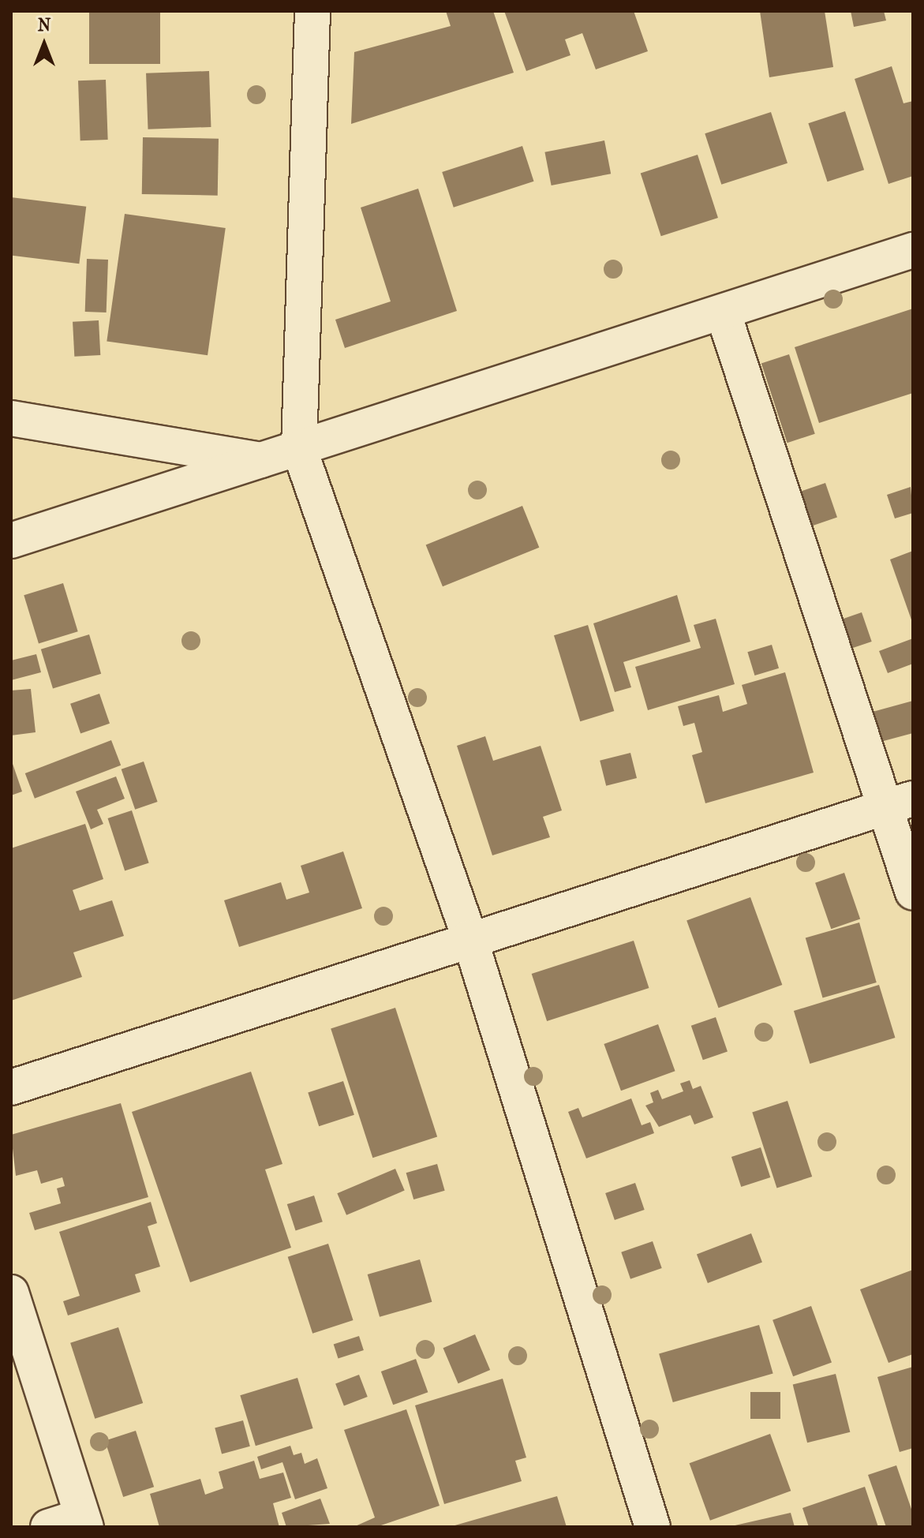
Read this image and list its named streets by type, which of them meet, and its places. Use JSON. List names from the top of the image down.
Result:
{
  "north": "top"
}
